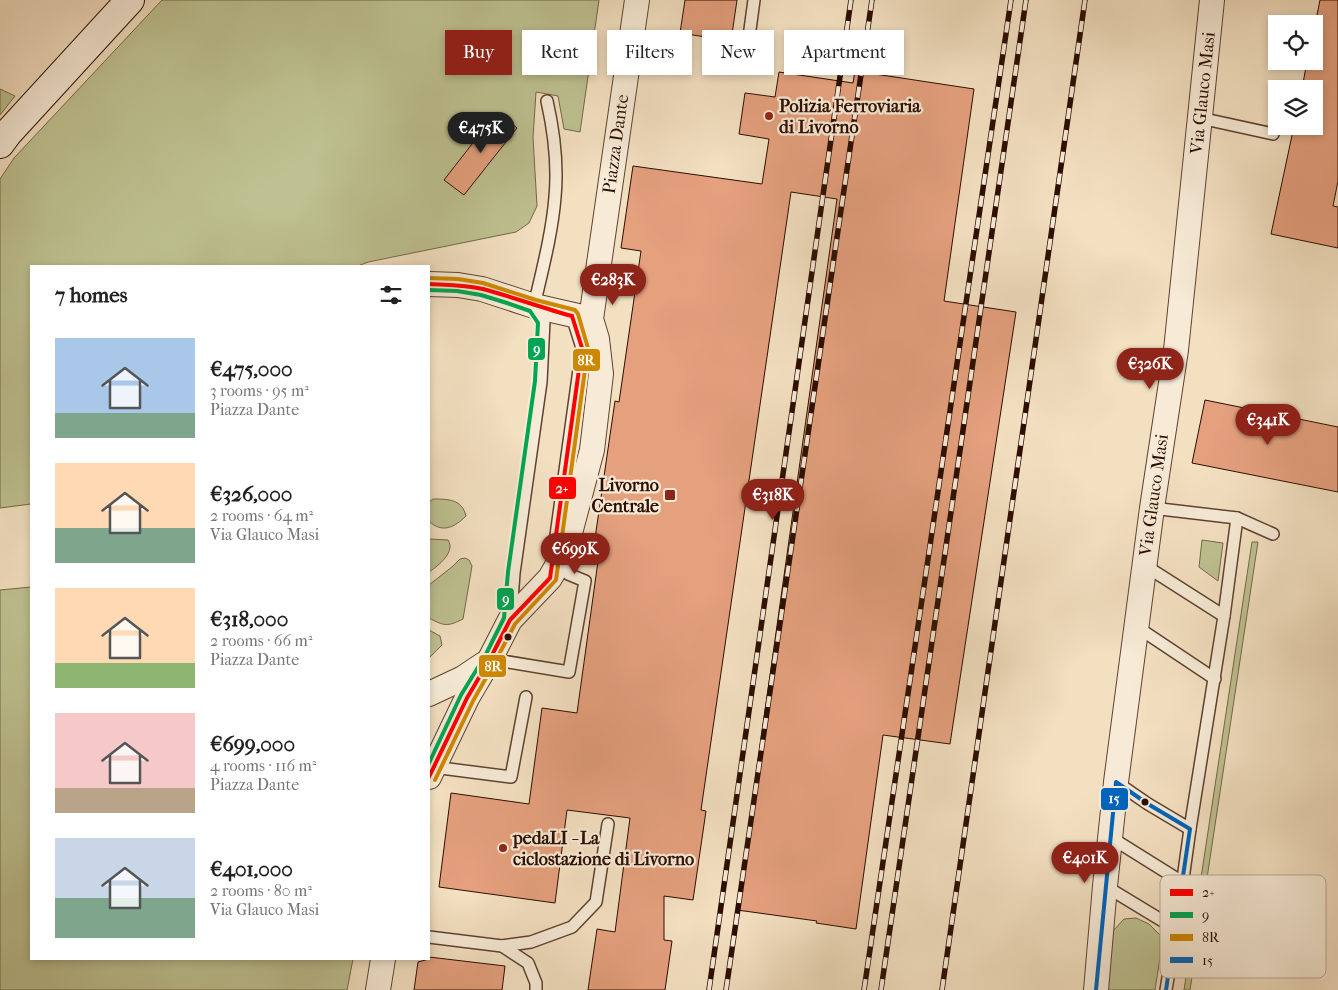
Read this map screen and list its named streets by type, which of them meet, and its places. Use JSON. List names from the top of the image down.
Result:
{
  "streets": {
    "street": ["Via Glauco Masi", "Piazza Dante"]
  },
  "places": {
    "other": ["Polizia Ferroviaria di Livorno", "pedaLI - La ciclostazione di Livorno"],
    "transit": ["Livorno Centrale"]
  },
  "lines": [
    "transit line 8R",
    "transit line 2+",
    "transit line 9",
    "transit line 15"
  ],
  "legend": [
    "2+",
    "9",
    "8R",
    "15"
  ],
  "page": {
    "chip": [
      "Buy",
      "Rent",
      "Filters",
      "New",
      "Apartment"
    ],
    "price": [
      "€475K",
      "€283K",
      "€326K",
      "€341K",
      "€318K",
      "€699K",
      "€401K"
    ],
    "heading": "7 homes",
    "list": [
      {
        "name": "€475,000",
        "note": "3 rooms · 95 m² · Piazza Dante"
      },
      {
        "name": "€326,000",
        "note": "2 rooms · 64 m² · Via Glauco Masi"
      },
      {
        "name": "€318,000",
        "note": "2 rooms · 66 m² · Piazza Dante"
      },
      {
        "name": "€699,000",
        "note": "4 rooms · 116 m² · Piazza Dante"
      },
      {
        "name": "€401,000",
        "note": "2 rooms · 80 m² · Via Glauco Masi"
      }
    ]
  }
}
